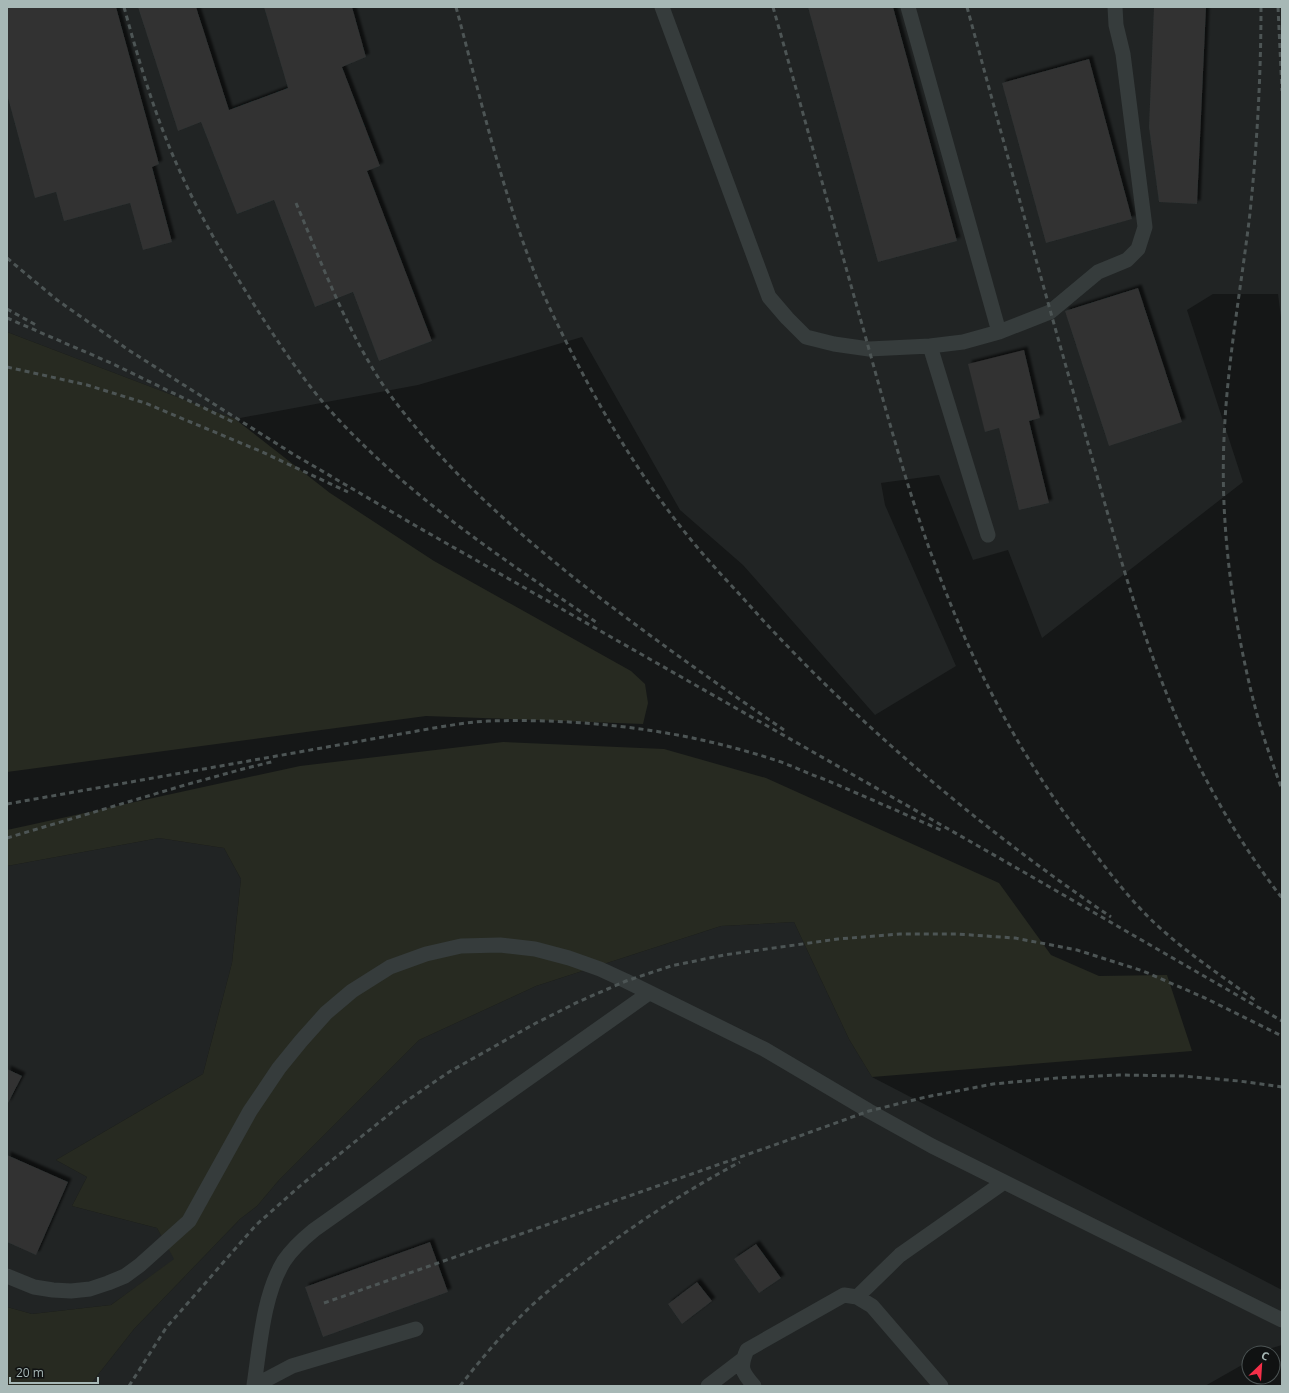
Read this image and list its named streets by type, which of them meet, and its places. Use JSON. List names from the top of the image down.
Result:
{
  "scale_bar": "20 m",
  "north": "top right"
}
